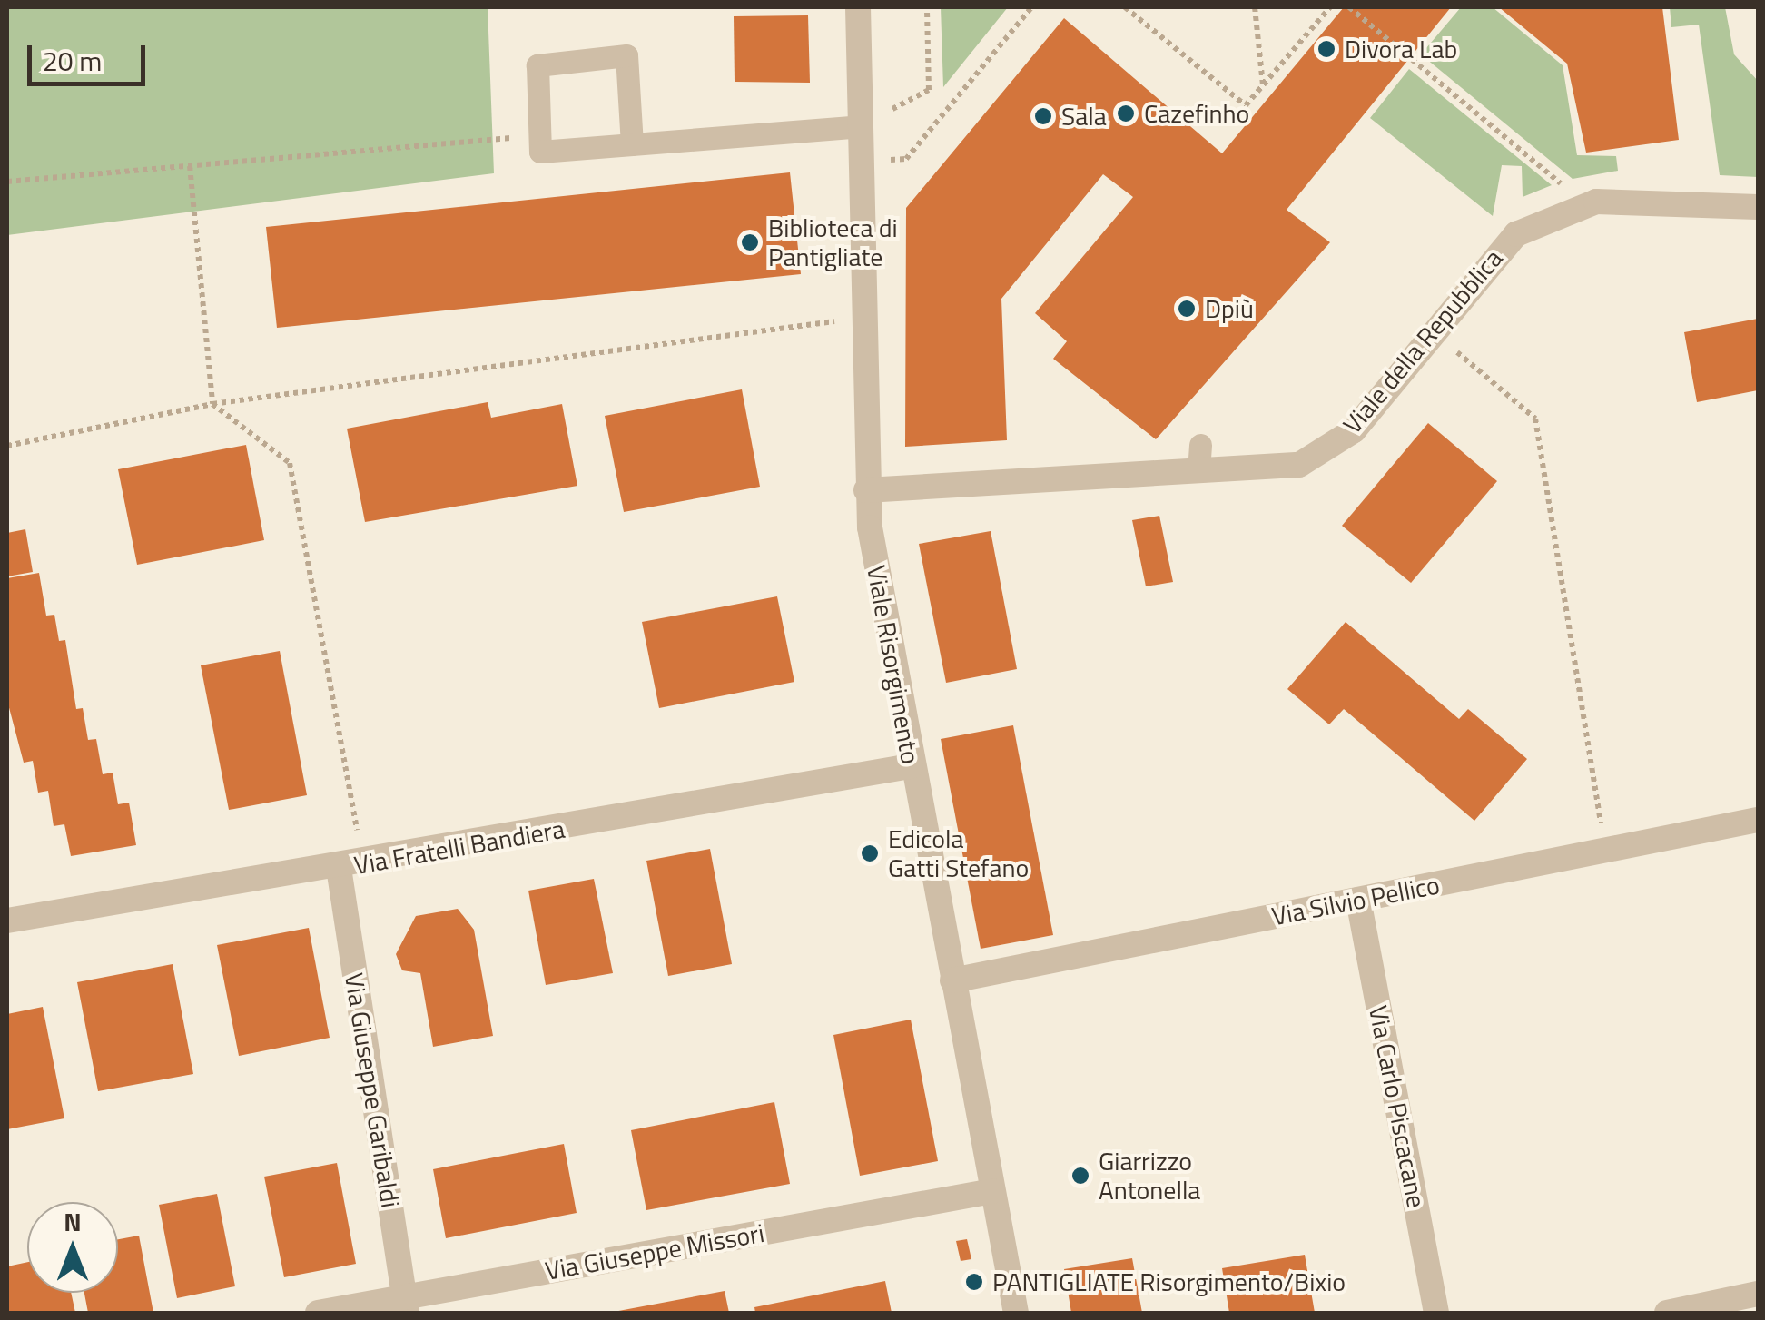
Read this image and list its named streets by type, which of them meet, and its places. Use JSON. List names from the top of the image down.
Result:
{
  "streets": {
    "street": [
      "Viale della Repubblica",
      "Viale Risorgimento",
      "Via Fratelli Bandiera",
      "Via Silvio Pellico",
      "Via Giuseppe Garibaldi",
      "Via Carlo Piscacane",
      "Via Giuseppe Missori"
    ]
  },
  "crossings": [
    ["Viale della Repubblica", "Viale Risorgimento"],
    ["Viale Risorgimento", "Via Fratelli Bandiera"],
    ["Viale Risorgimento", "Via Silvio Pellico"],
    ["Viale Risorgimento", "Via Giuseppe Missori"],
    ["Via Fratelli Bandiera", "Via Giuseppe Garibaldi"],
    ["Via Silvio Pellico", "Via Carlo Piscacane"],
    ["Via Giuseppe Garibaldi", "Via Giuseppe Missori"]
  ],
  "places": [
    "Divora Lab",
    "Cazefinho",
    "Sala",
    "Biblioteca di Pantigliate",
    "Dpiù",
    "Edicola Gatti Stefano",
    "Giarrizzo Antonella",
    "PANTIGLIATE Risorgimento/Bixio"
  ],
  "scale_bar": "20 m",
  "north": "top"
}
